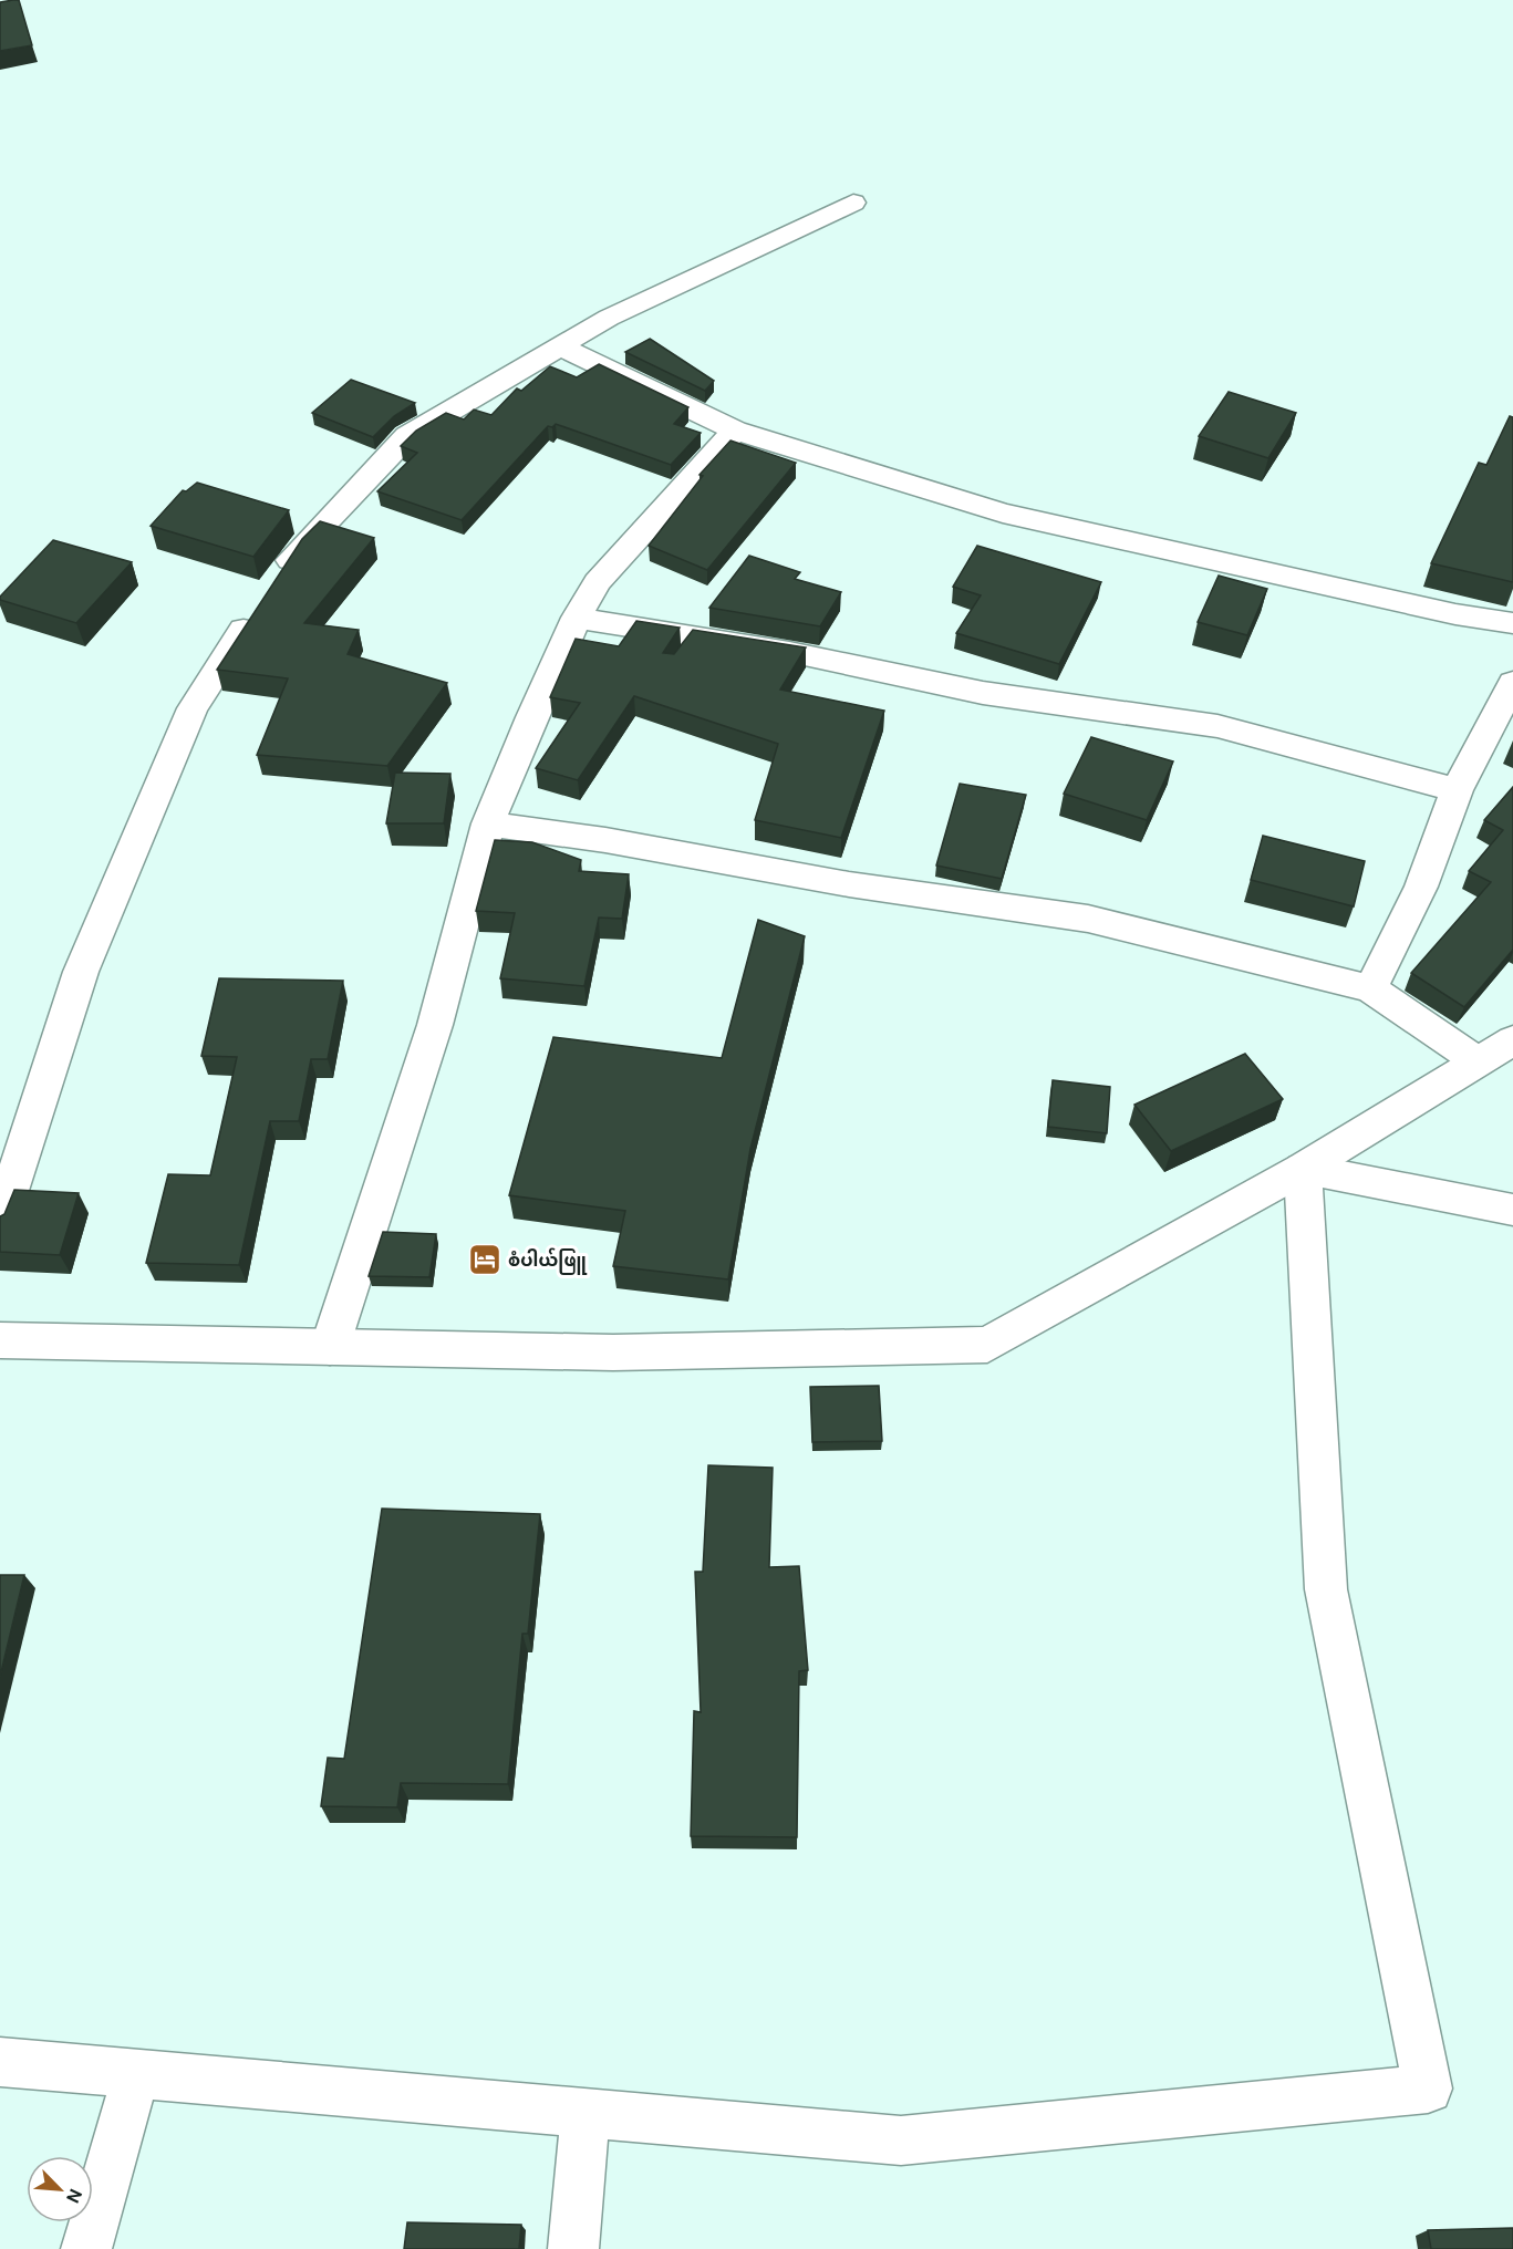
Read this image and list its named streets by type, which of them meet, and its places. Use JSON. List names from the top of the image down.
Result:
{
  "places": {
    "hotel": ["စံပါယ်ဖြူ"]
  },
  "north": "bottom right"
}
